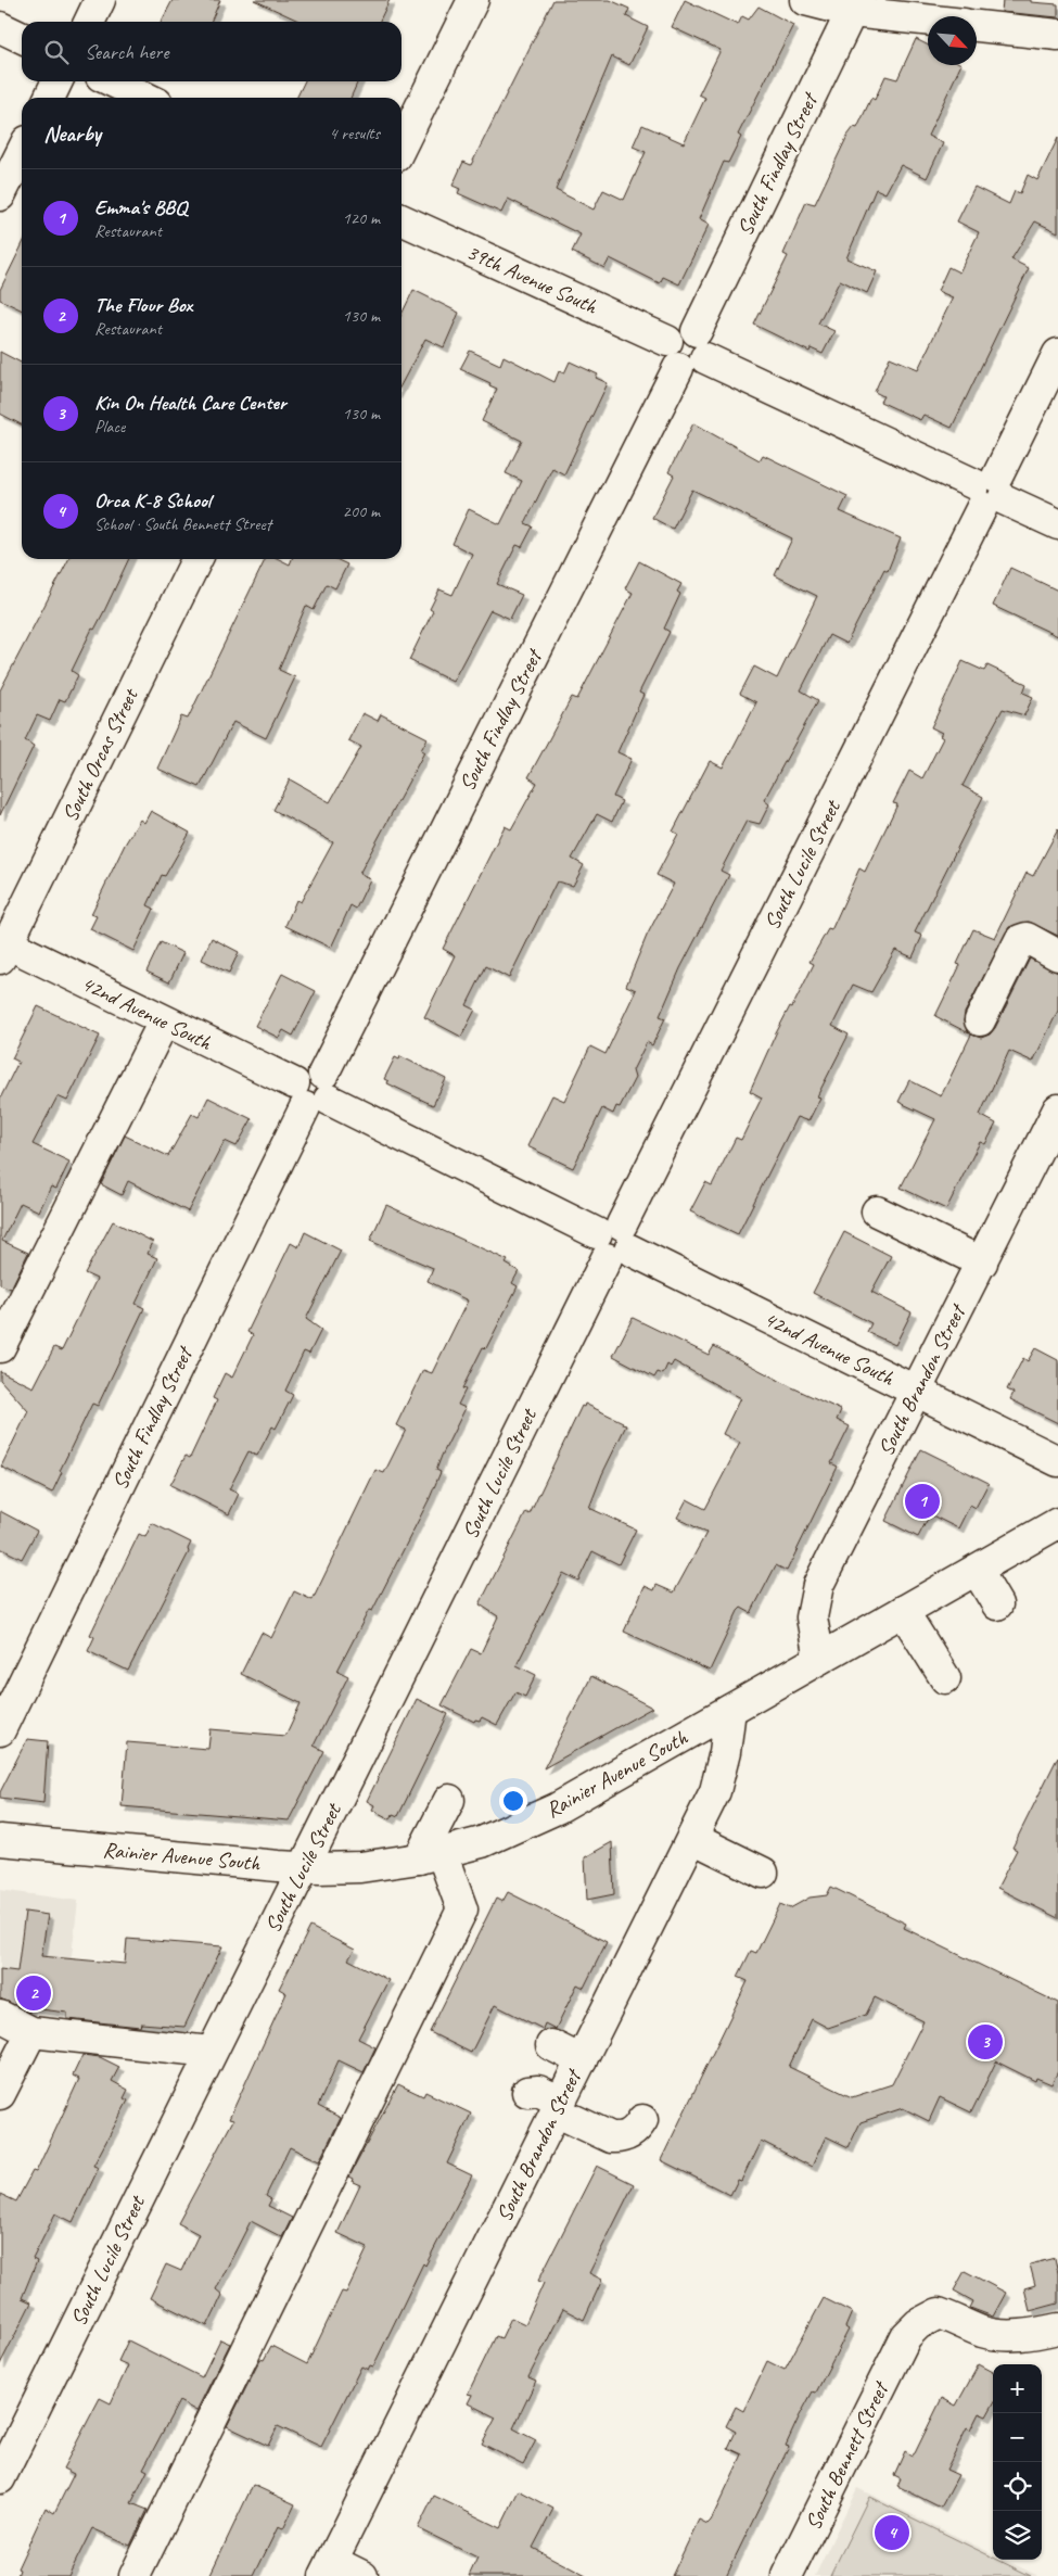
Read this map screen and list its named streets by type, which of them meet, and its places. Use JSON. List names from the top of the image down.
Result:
{
  "streets": {
    "street": [
      "South Findlay Street",
      "39th Avenue South",
      "South Orcas Street",
      "South Lucile Street",
      "42nd Avenue South",
      "South Brandon Street",
      "Rainier Avenue South",
      "South Bennett Street"
    ]
  },
  "crossings": [
    ["South Findlay Street", "39th Avenue South"],
    ["South Findlay Street", "42nd Avenue South"],
    ["South Orcas Street", "42nd Avenue South"],
    ["South Lucile Street", "42nd Avenue South"],
    ["South Lucile Street", "Rainier Avenue South"],
    ["42nd Avenue South", "South Brandon Street"],
    ["South Brandon Street", "Rainier Avenue South"]
  ],
  "north": "bottom right",
  "page": {
    "search": "Search here",
    "heading": ["Nearby", "4 results"],
    "list": [
      {
        "mark": "1",
        "name": "Emma's BBQ",
        "note": "Restaurant",
        "value": "120 m"
      },
      {
        "mark": "2",
        "name": "The Flour Box",
        "note": "Restaurant",
        "value": "130 m"
      },
      {
        "mark": "3",
        "name": "Kin On Health Care Center",
        "note": "Place",
        "value": "130 m"
      },
      {
        "mark": "4",
        "name": "Orca K-8 School",
        "note": "School · South Bennett Street",
        "value": "200 m"
      }
    ],
    "pins": [
      "1",
      "2",
      "3",
      "4"
    ],
    "map_buttons": ["+", "−"]
  }
}
